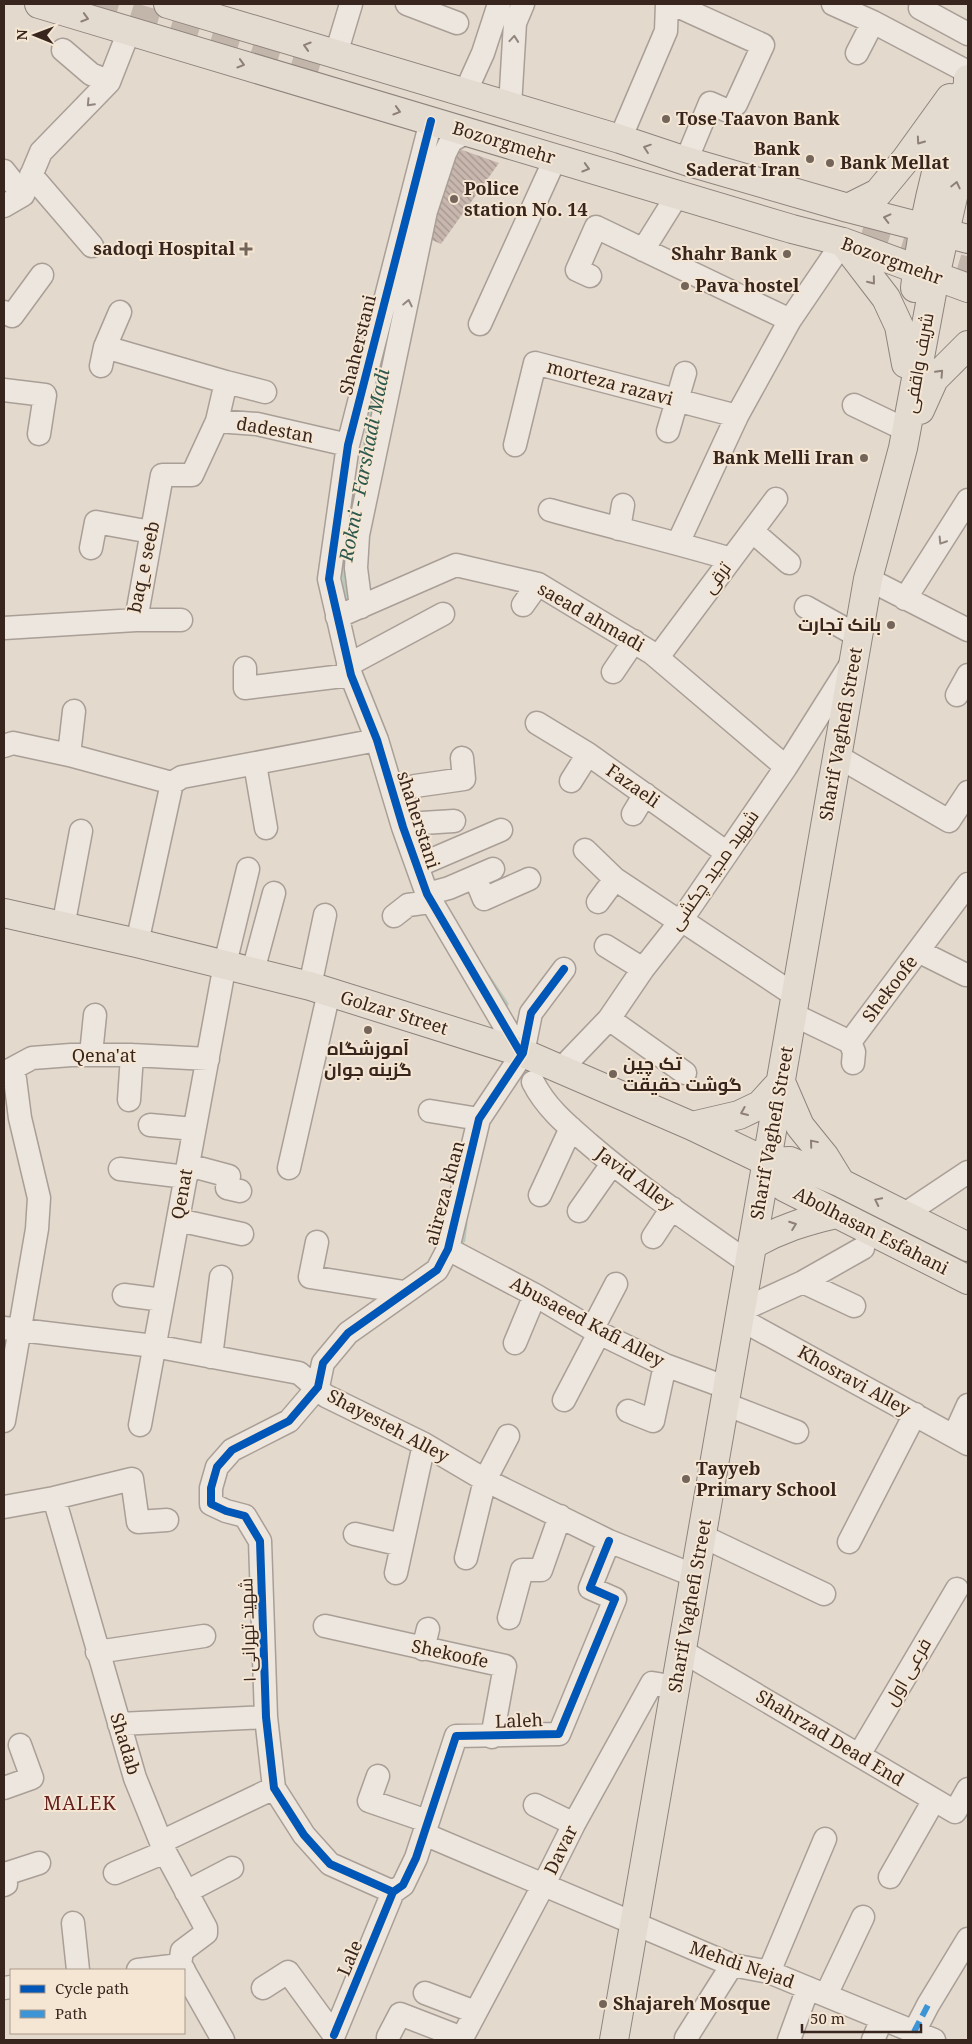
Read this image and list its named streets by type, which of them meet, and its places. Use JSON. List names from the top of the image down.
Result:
{
  "streets": {
    "main road": [
      "Bozorgmehr",
      "شریف واقفی",
      "Sharif Vaghefi Street",
      "Golzar Street",
      "Abolhasan Esfahani"
    ],
    "street": [
      "Shaherstani",
      "morteza razavi",
      "dadestan",
      "baq_e seeb",
      "ترقی",
      "saead ahmadi",
      "Fazaeli",
      "shaherstani",
      "شهید مجید چکشی",
      "Shekoofe",
      "Qena'at",
      "Javid Alley",
      "alireza khan",
      "Qenat",
      "Abusaeed Kafi Alley",
      "Khosravi Alley",
      "Shayesteh Alley",
      "شهید تهرانی ۱",
      "فرعی اول",
      "Laleh",
      "Shahrzad Dead End",
      "Shadab",
      "Davar",
      "Lale",
      "Mehdi Nejad"
    ]
  },
  "crossings": [
    ["Bozorgmehr", "Shaherstani"],
    ["Bozorgmehr", "شریف واقفی"],
    ["Bozorgmehr", "Sharif Vaghefi Street"],
    ["Shaherstani", "dadestan"],
    ["Shaherstani", "shaherstani"],
    ["شریف واقفی", "Sharif Vaghefi Street"],
    ["dadestan", "baq_e seeb"],
    ["ترقی", "saead ahmadi"],
    ["saead ahmadi", "shaherstani"],
    ["saead ahmadi", "شهید مجید چکشی"],
    ["Sharif Vaghefi Street", "شهید مجید چکشی"],
    ["Sharif Vaghefi Street", "Shekoofe"],
    ["Sharif Vaghefi Street", "Golzar Street"],
    ["Sharif Vaghefi Street", "Javid Alley"],
    ["Sharif Vaghefi Street", "Abolhasan Esfahani"],
    ["Sharif Vaghefi Street", "Abusaeed Kafi Alley"],
    ["Sharif Vaghefi Street", "Khosravi Alley"],
    ["Sharif Vaghefi Street", "Shayesteh Alley"],
    ["Sharif Vaghefi Street", "Shahrzad Dead End"],
    ["Sharif Vaghefi Street", "Davar"],
    ["Sharif Vaghefi Street", "Mehdi Nejad"],
    ["Fazaeli", "شهید مجید چکشی"],
    ["shaherstani", "Golzar Street"],
    ["shaherstani", "alireza khan"],
    ["شهید مجید چکشی", "Shekoofe"],
    ["شهید مجید چکشی", "Golzar Street"],
    ["Shekoofe", "Laleh"],
    ["Golzar Street", "alireza khan"],
    ["Golzar Street", "Qenat"],
    ["Golzar Street", "Abolhasan Esfahani"],
    ["Qena'at", "Qenat"],
    ["alireza khan", "Abusaeed Kafi Alley"],
    ["alireza khan", "Shayesteh Alley"],
    ["alireza khan", "شهید تهرانی ۱"],
    ["Qenat", "Shayesteh Alley"],
    ["Shayesteh Alley", "شهید تهرانی ۱"],
    ["Shayesteh Alley", "Laleh"],
    ["شهید تهرانی ۱", "Laleh"],
    ["شهید تهرانی ۱", "Lale"],
    ["فرعی اول", "Shahrzad Dead End"],
    ["Laleh", "Lale"],
    ["Laleh", "Mehdi Nejad"],
    ["Davar", "Mehdi Nejad"]
  ],
  "districts": ["MALEK"],
  "water": ["Rokni - Farshadi Madi"],
  "places": {
    "other": [
      "Tose Taavon Bank",
      "Bank Saderat Iran",
      "Bank Mellat",
      "Police station No. 14",
      "Shahr Bank",
      "Pava hostel",
      "Bank Melli Iran",
      "بانک تجارت",
      "آموزشگاه گزینه جوان",
      "تک چین گوشت حقیقت",
      "Tayyeb Primary School",
      "Shajareh Mosque"
    ],
    "health": ["sadoqi Hospital"]
  },
  "legend": ["Cycle path", "Path"],
  "scale_bar": "50 m",
  "north": "left"
}
